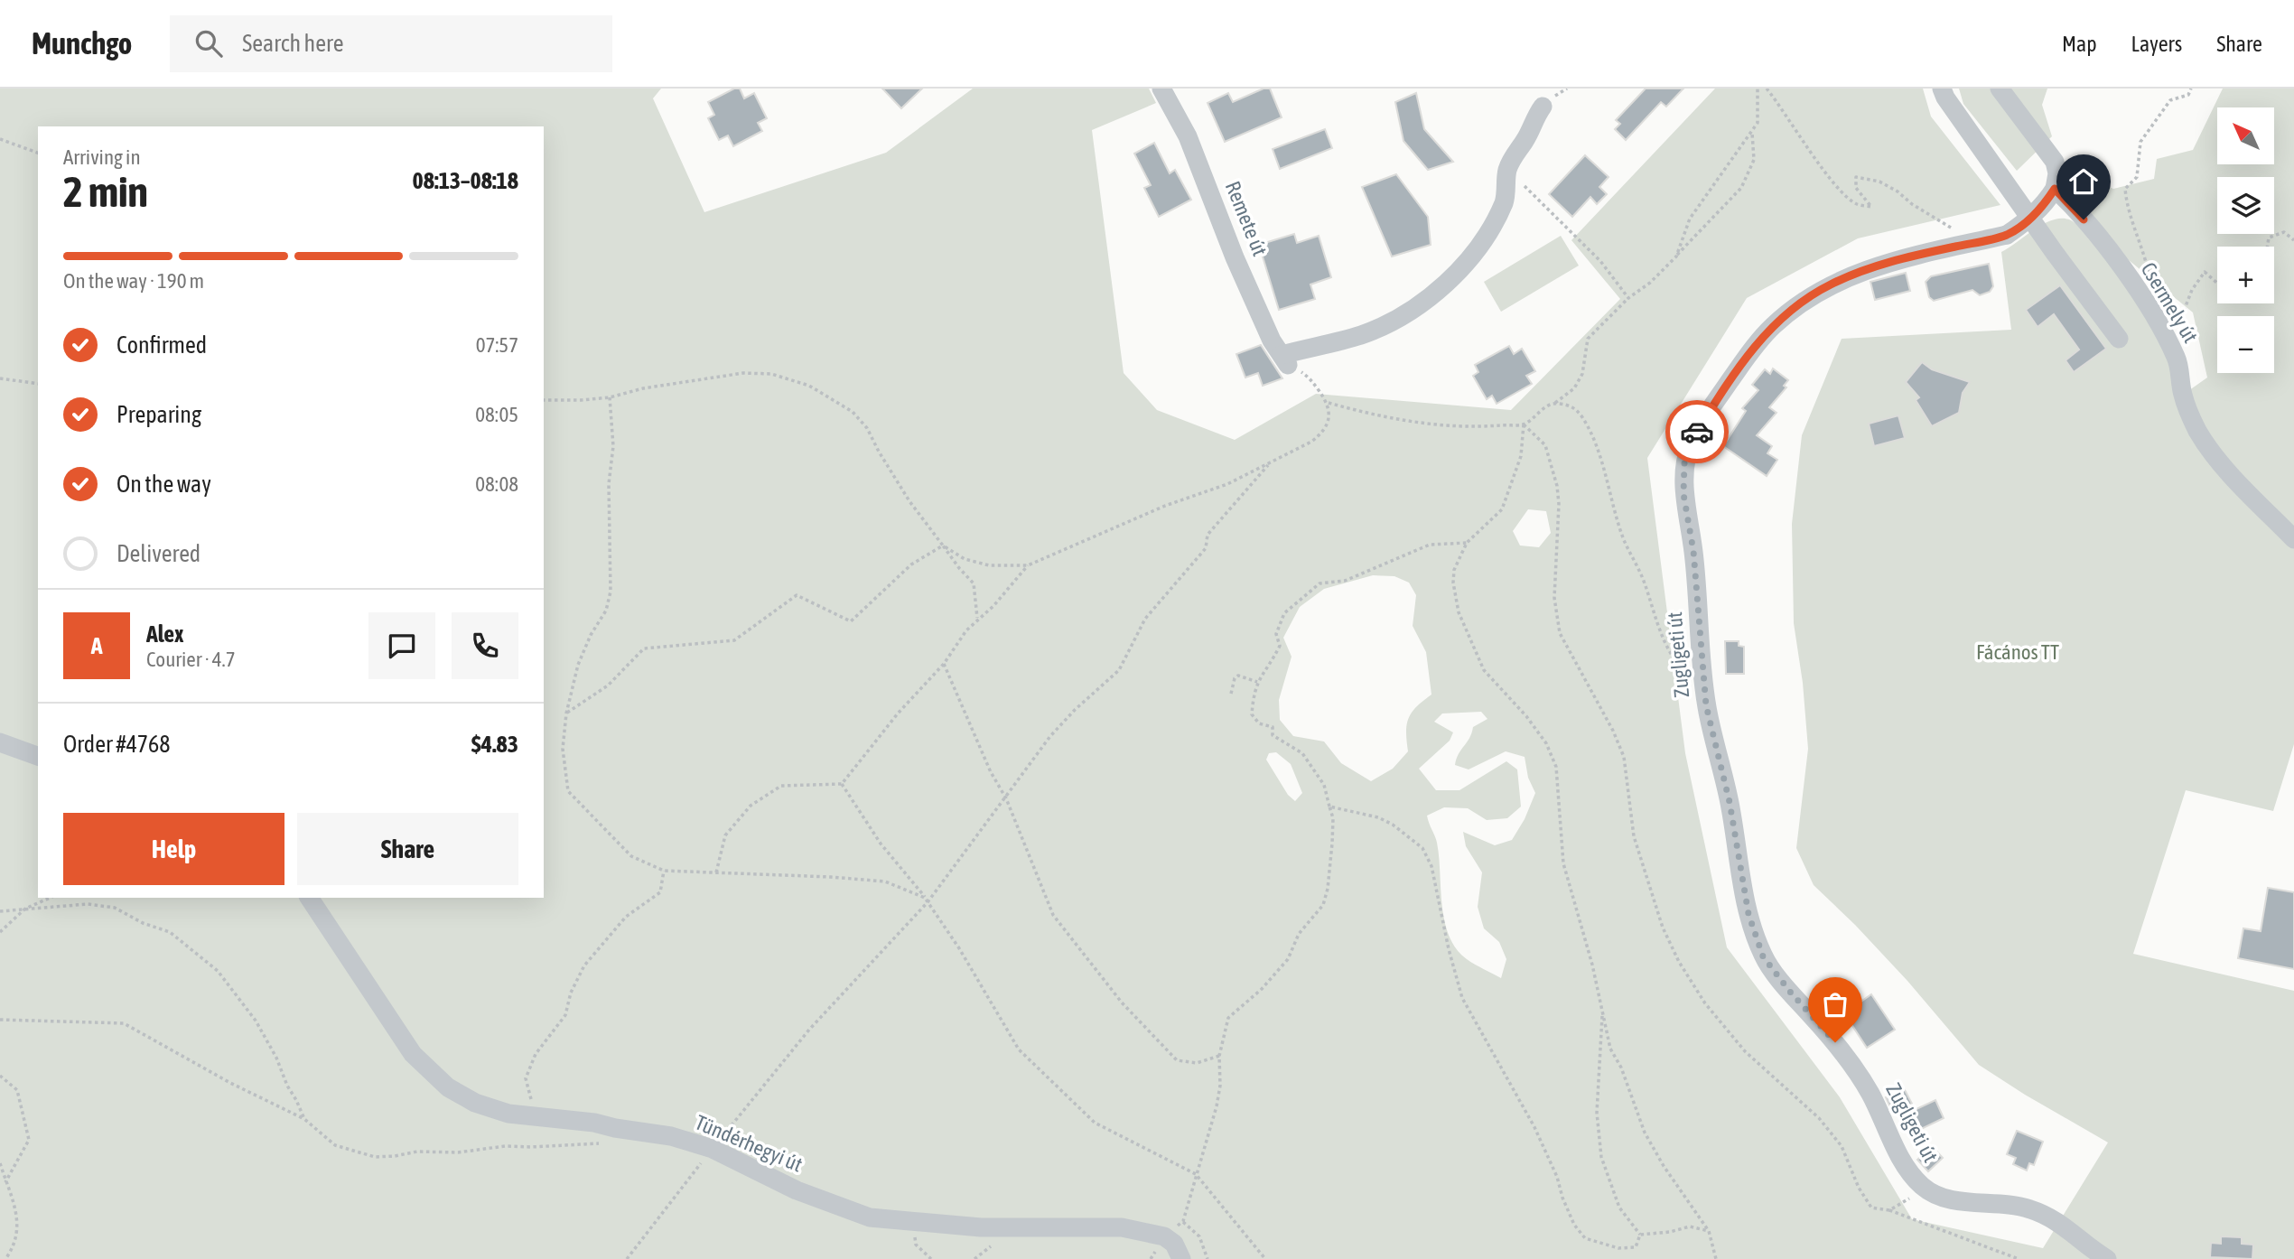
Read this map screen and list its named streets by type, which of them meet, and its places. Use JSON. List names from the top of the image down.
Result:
{
  "streets": {
    "street": [
      "Remete út",
      "Csermely út",
      "Zugligeti út",
      "Tündérhegyi út"
    ]
  },
  "crossings": [
    ["Csermely út", "Zugligeti út"]
  ],
  "parks": ["Fácános TT"],
  "north": "top left",
  "page": {
    "header": "Munchgo",
    "search": "Search here",
    "nav": ["Map", "Layers", "Share"],
    "map_buttons": ["+", "−"],
    "heading": ["2 min", "Arriving in", "08:13–08:18"],
    "panel": [
      "Alex",
      "Courier · 4.7",
      "Order #4768",
      "$4.83"
    ],
    "bar": "On the way · 190 m",
    "list": [
      ["Confirmed", "07:57"],
      ["Preparing", "08:05"],
      ["On the way", "08:08"],
      "Delivered"
    ],
    "round": "A",
    "buttons": ["Help", "Share"]
  }
}
